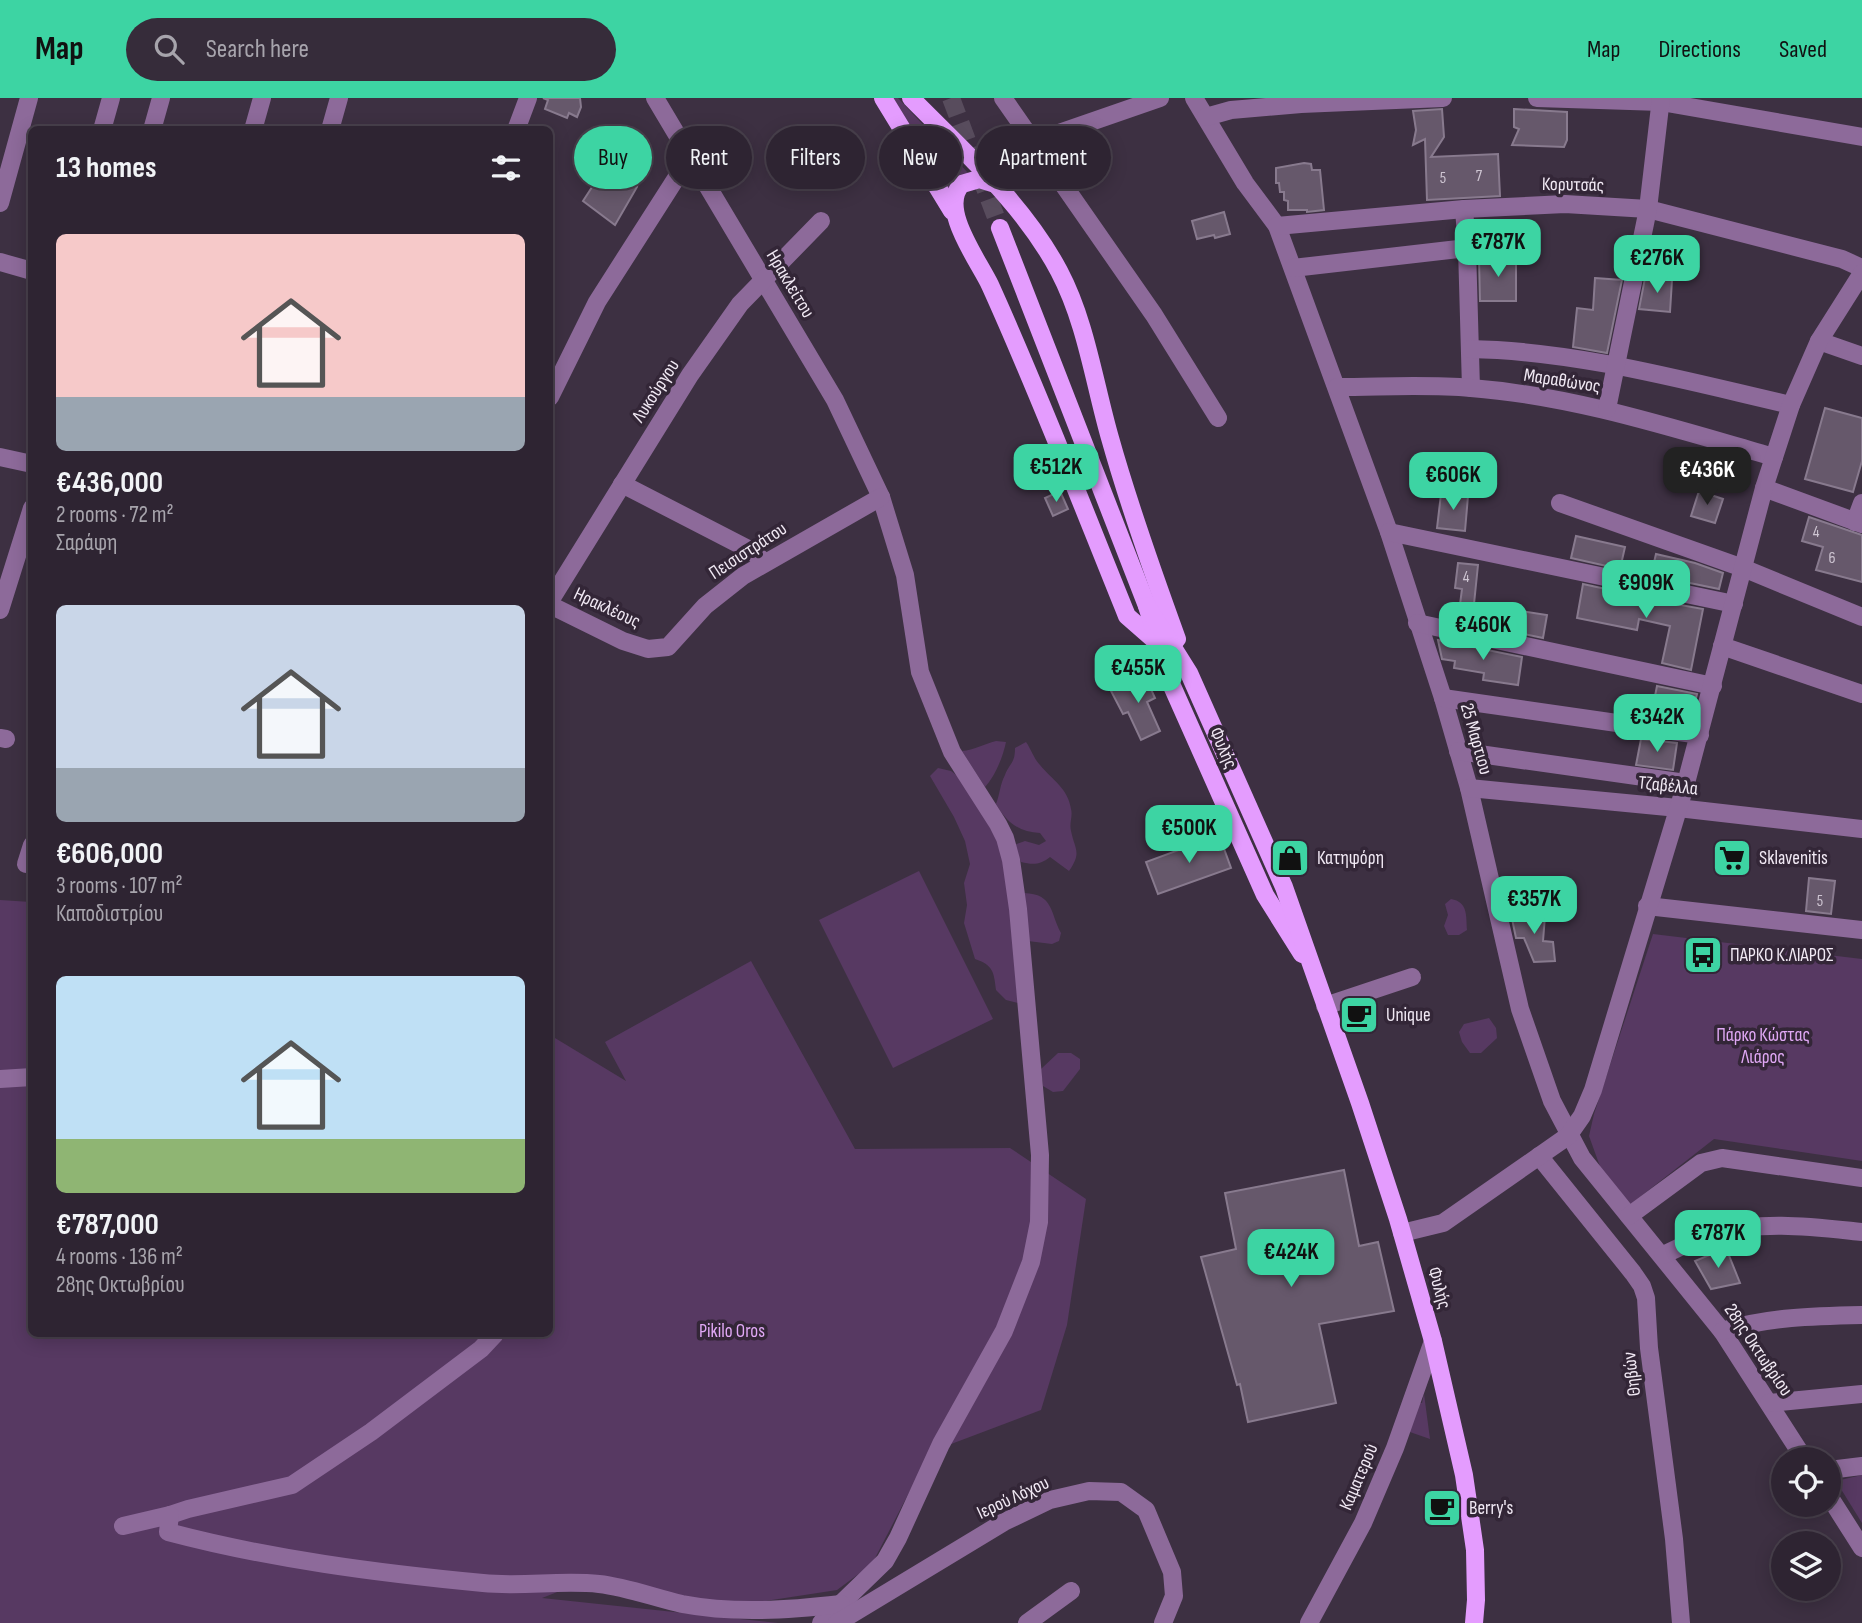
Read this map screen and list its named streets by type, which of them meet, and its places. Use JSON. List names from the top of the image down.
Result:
{
  "streets": {
    "main road": ["Φυλής"],
    "street": [
      "Κορυτσάς",
      "Ηρακλείτου",
      "Μαραθώνος",
      "Λυκούργου",
      "Πεισιστράτου",
      "Ηρακλέους",
      "25 Μαρτιου",
      "Τζαβέλλα",
      "28ης Οκτωβρίου",
      "Θηβών",
      "Καματερού",
      "Ιερού Λόχου"
    ]
  },
  "crossings": [
    ["Κορυτσάς", "25 Μαρτιου"],
    ["Ηρακλείτου", "Λυκούργου"],
    ["Ηρακλείτου", "Πεισιστράτου"],
    ["Μαραθώνος", "25 Μαρτιου"],
    ["Πεισιστράτου", "Ηρακλέους"],
    ["25 Μαρτιου", "Τζαβέλλα"],
    ["25 Μαρτιου", "28ης Οκτωβρίου"],
    ["Φυλής", "Καματερού"]
  ],
  "parks": ["Πάρκο Κώστας Λιάρος", "Pikilo Oros"],
  "places": {
    "shop": ["Κατηφόρη"],
    "supermarket": ["Sklavenitis"],
    "bus stop": ["ΠΑΡΚΟ Κ.ΛΙΑΡΟΣ"],
    "cafe": ["Unique", "Berry's"]
  },
  "house_numbers": [
    "7",
    "5",
    "4",
    "6",
    "4",
    "5"
  ],
  "page": {
    "header": "Map",
    "search": "Search here",
    "nav": ["Map", "Directions", "Saved"],
    "chip": [
      "Buy",
      "Rent",
      "Filters",
      "New",
      "Apartment"
    ],
    "heading": "13 homes",
    "list": [
      {
        "name": "€436,000",
        "note": "2 rooms · 72 m² · Σαράφη"
      },
      {
        "name": "€606,000",
        "note": "3 rooms · 107 m² · Καποδιστρίου"
      },
      {
        "name": "€787,000",
        "note": "4 rooms · 136 m² · 28ης Οκτωβρίου"
      }
    ],
    "price": [
      "€787K",
      "€276K",
      "€512K",
      "€436K",
      "€606K",
      "€909K",
      "€460K",
      "€455K",
      "€342K",
      "€500K",
      "€357K",
      "€787K",
      "€424K"
    ]
  }
}
